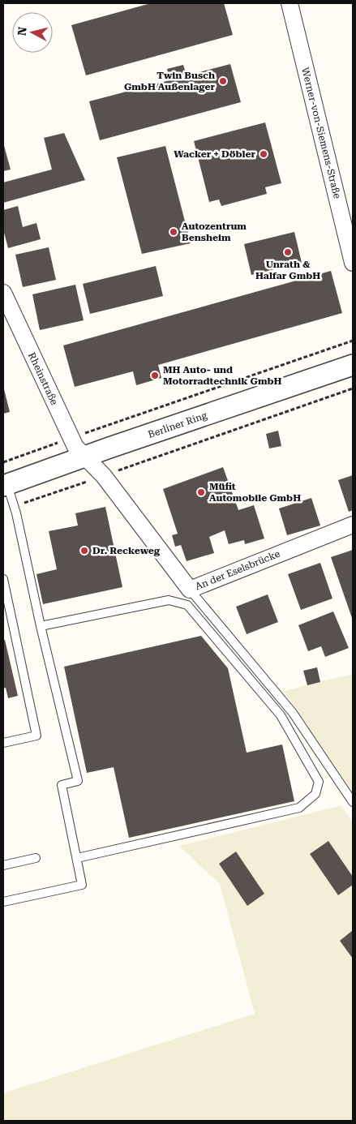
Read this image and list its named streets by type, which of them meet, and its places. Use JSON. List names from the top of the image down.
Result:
{
  "streets": {
    "street": [
      "Werner-von-Siemens-Straße",
      "Rheinstraße",
      "Berliner Ring",
      "An der Eselsbrücke"
    ]
  },
  "crossings": [
    ["Rheinstraße", "Berliner Ring"],
    ["Rheinstraße", "An der Eselsbrücke"],
    ["Berliner Ring", "An der Eselsbrücke"]
  ],
  "places": [
    "Twin Busch GmbH Außenlager",
    "Wacker + Döbler",
    "Autozentrum Bensheim",
    "Unrath & Halfar GmbH",
    "MH Auto- und Motorradtechnik GmbH",
    "Müfit Automobile GmbH",
    "Dr. Reckeweg"
  ],
  "north": "left"
}
